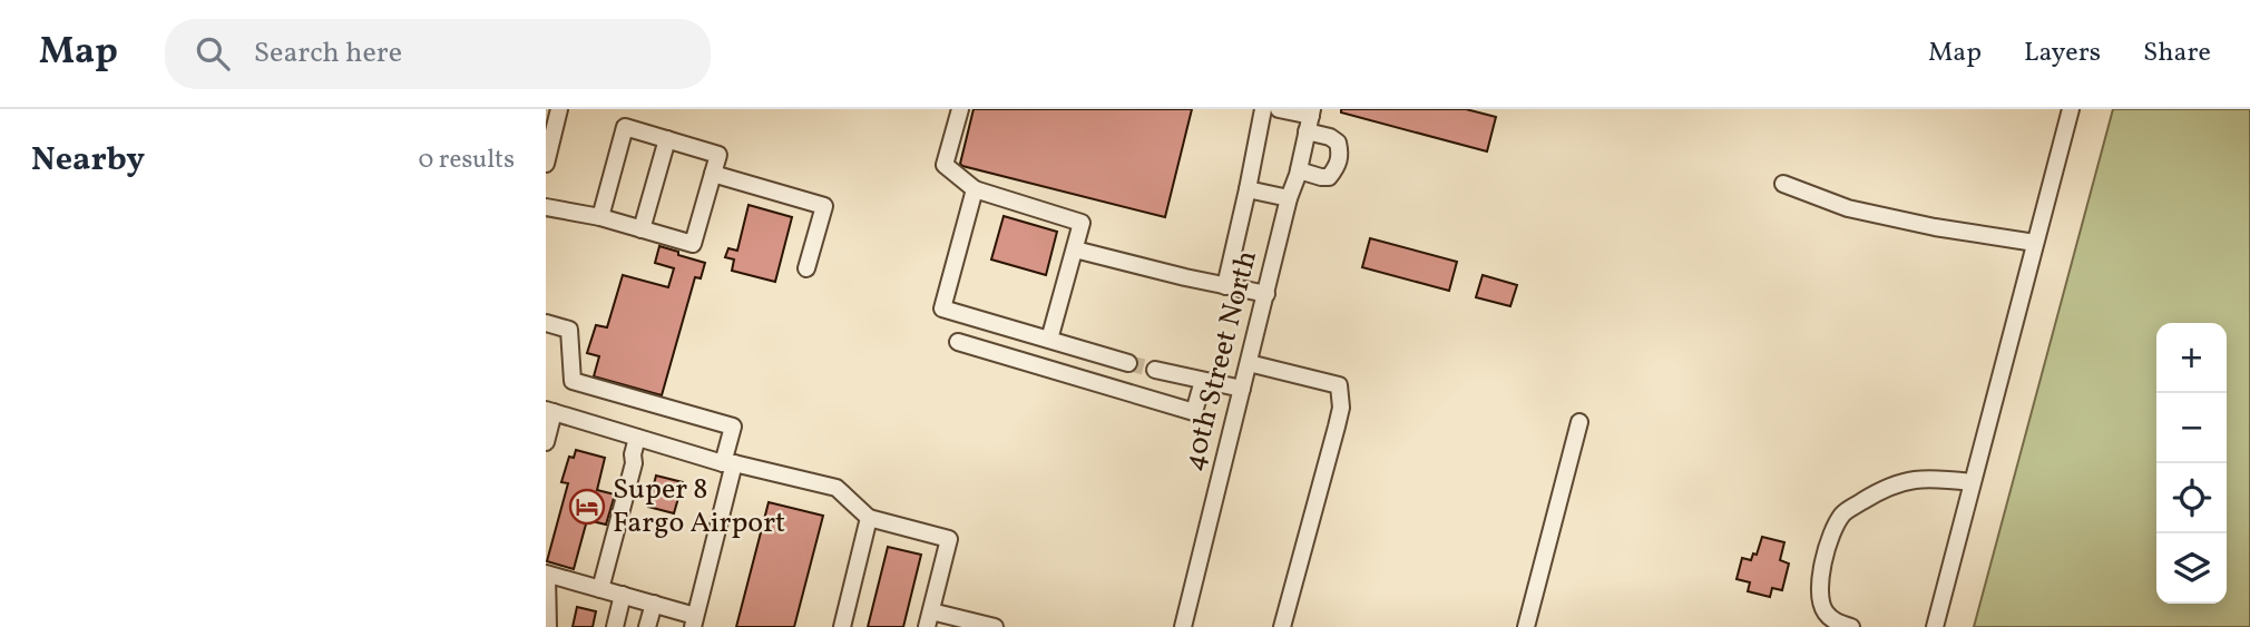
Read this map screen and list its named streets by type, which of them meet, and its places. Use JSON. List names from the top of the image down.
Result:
{
  "streets": {
    "street": ["40th Street North"]
  },
  "places": {
    "hotel": ["Super 8 Fargo Airport"]
  },
  "page": {
    "header": "Map",
    "search": "Search here",
    "nav": ["Map", "Layers", "Share"],
    "heading": ["Nearby", "0 results"],
    "map_buttons": ["+", "−"]
  }
}
